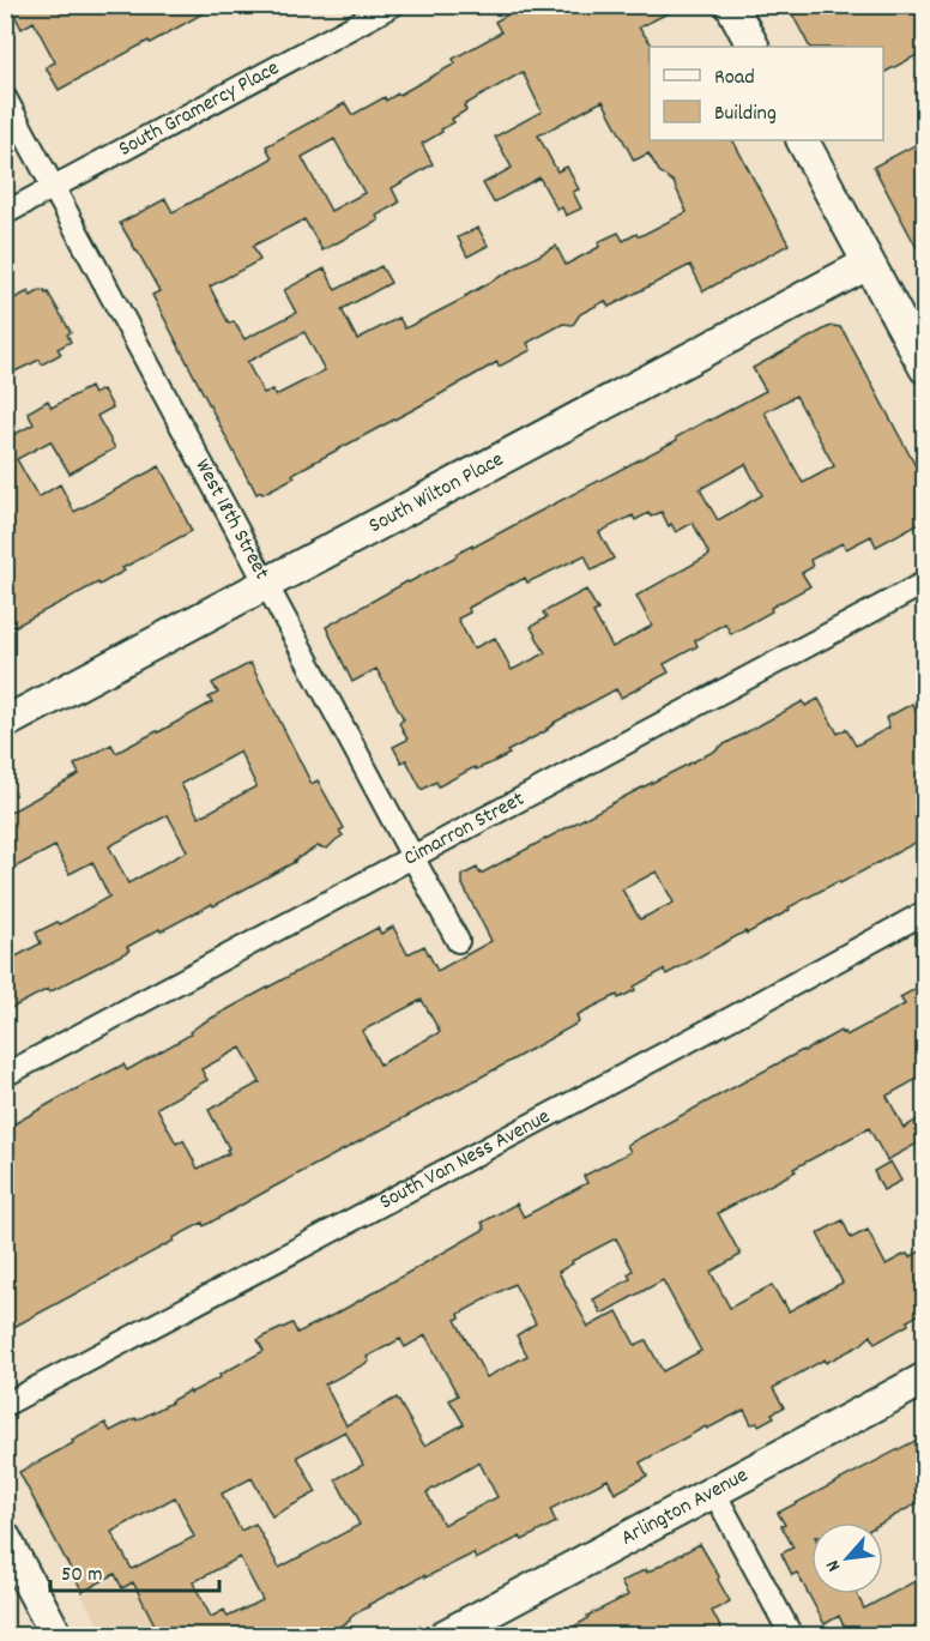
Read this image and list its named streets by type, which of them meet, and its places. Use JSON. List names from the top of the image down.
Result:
{
  "streets": {
    "main road": ["South Wilton Place", "Arlington Avenue"],
    "street": [
      "South Gramercy Place",
      "West 18th Street",
      "Cimarron Street",
      "South Van Ness Avenue"
    ]
  },
  "crossings": [
    ["South Gramercy Place", "West 18th Street"],
    ["South Wilton Place", "West 18th Street"],
    ["West 18th Street", "Cimarron Street"]
  ],
  "legend": ["Road", "Building"],
  "scale_bar": "50 m",
  "north": "bottom left"
}
